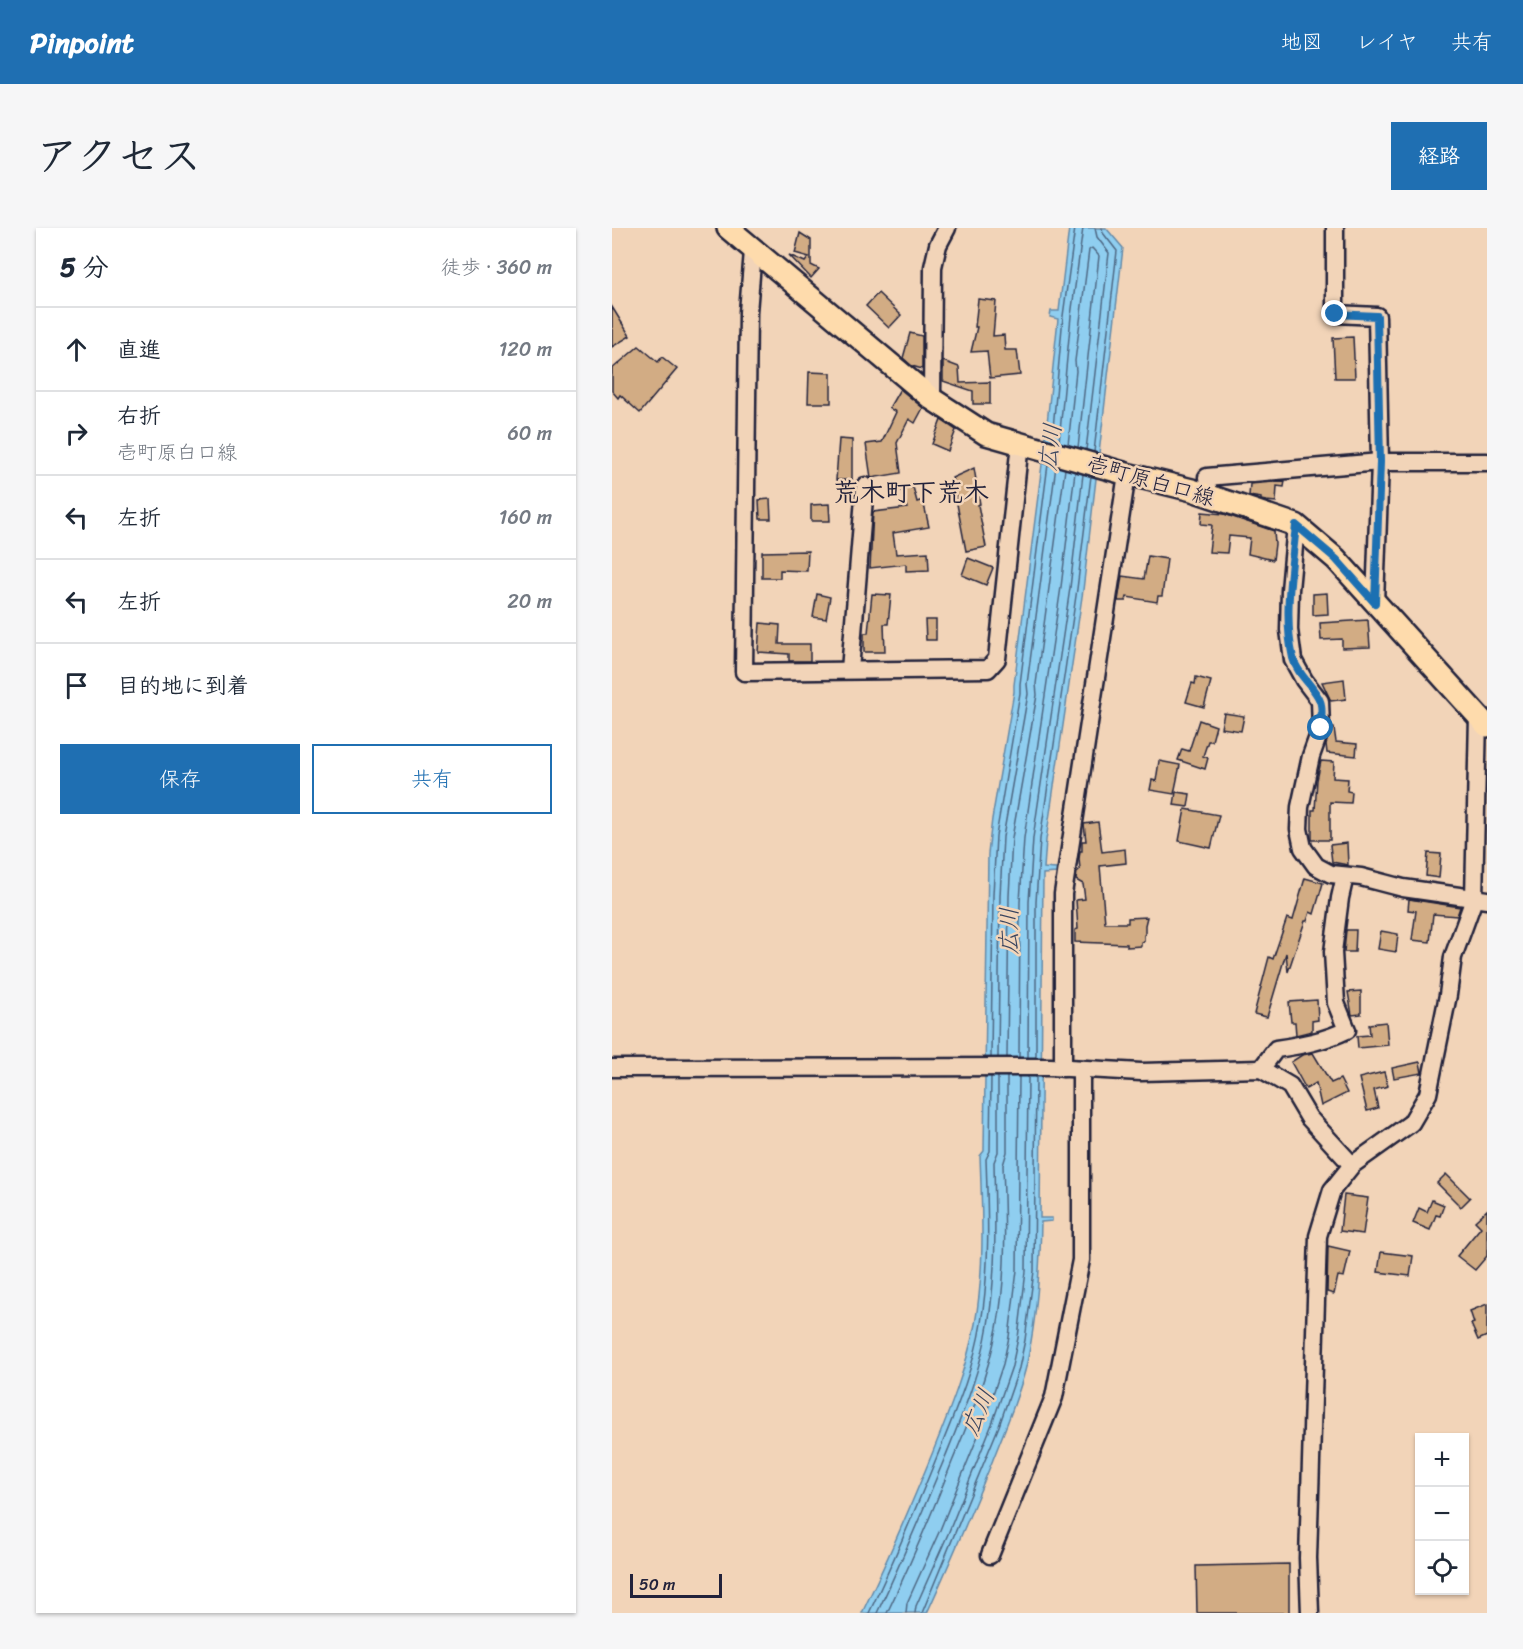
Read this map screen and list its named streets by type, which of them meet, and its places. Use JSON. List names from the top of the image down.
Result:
{
  "streets": {
    "main road": ["壱町原白口線"]
  },
  "districts": ["荒木町下荒木"],
  "water": ["広川"],
  "scale_bar": "50 m",
  "page": {
    "header": "Pinpoint",
    "nav": ["地図", "レイヤ", "共有"],
    "title": "アクセス",
    "buttons": [
      "経路",
      ["保存", "共有"]
    ],
    "heading": ["5 分", "徒歩 · 360 m"],
    "list": [
      ["直進", "120 m"],
      ["右折", "壱町原白口線", "60 m"],
      ["左折", "160 m"],
      ["左折", "20 m"],
      "目的地に到着"
    ],
    "map_buttons": ["+", "−"],
    "scale": "50 m"
  }
}
